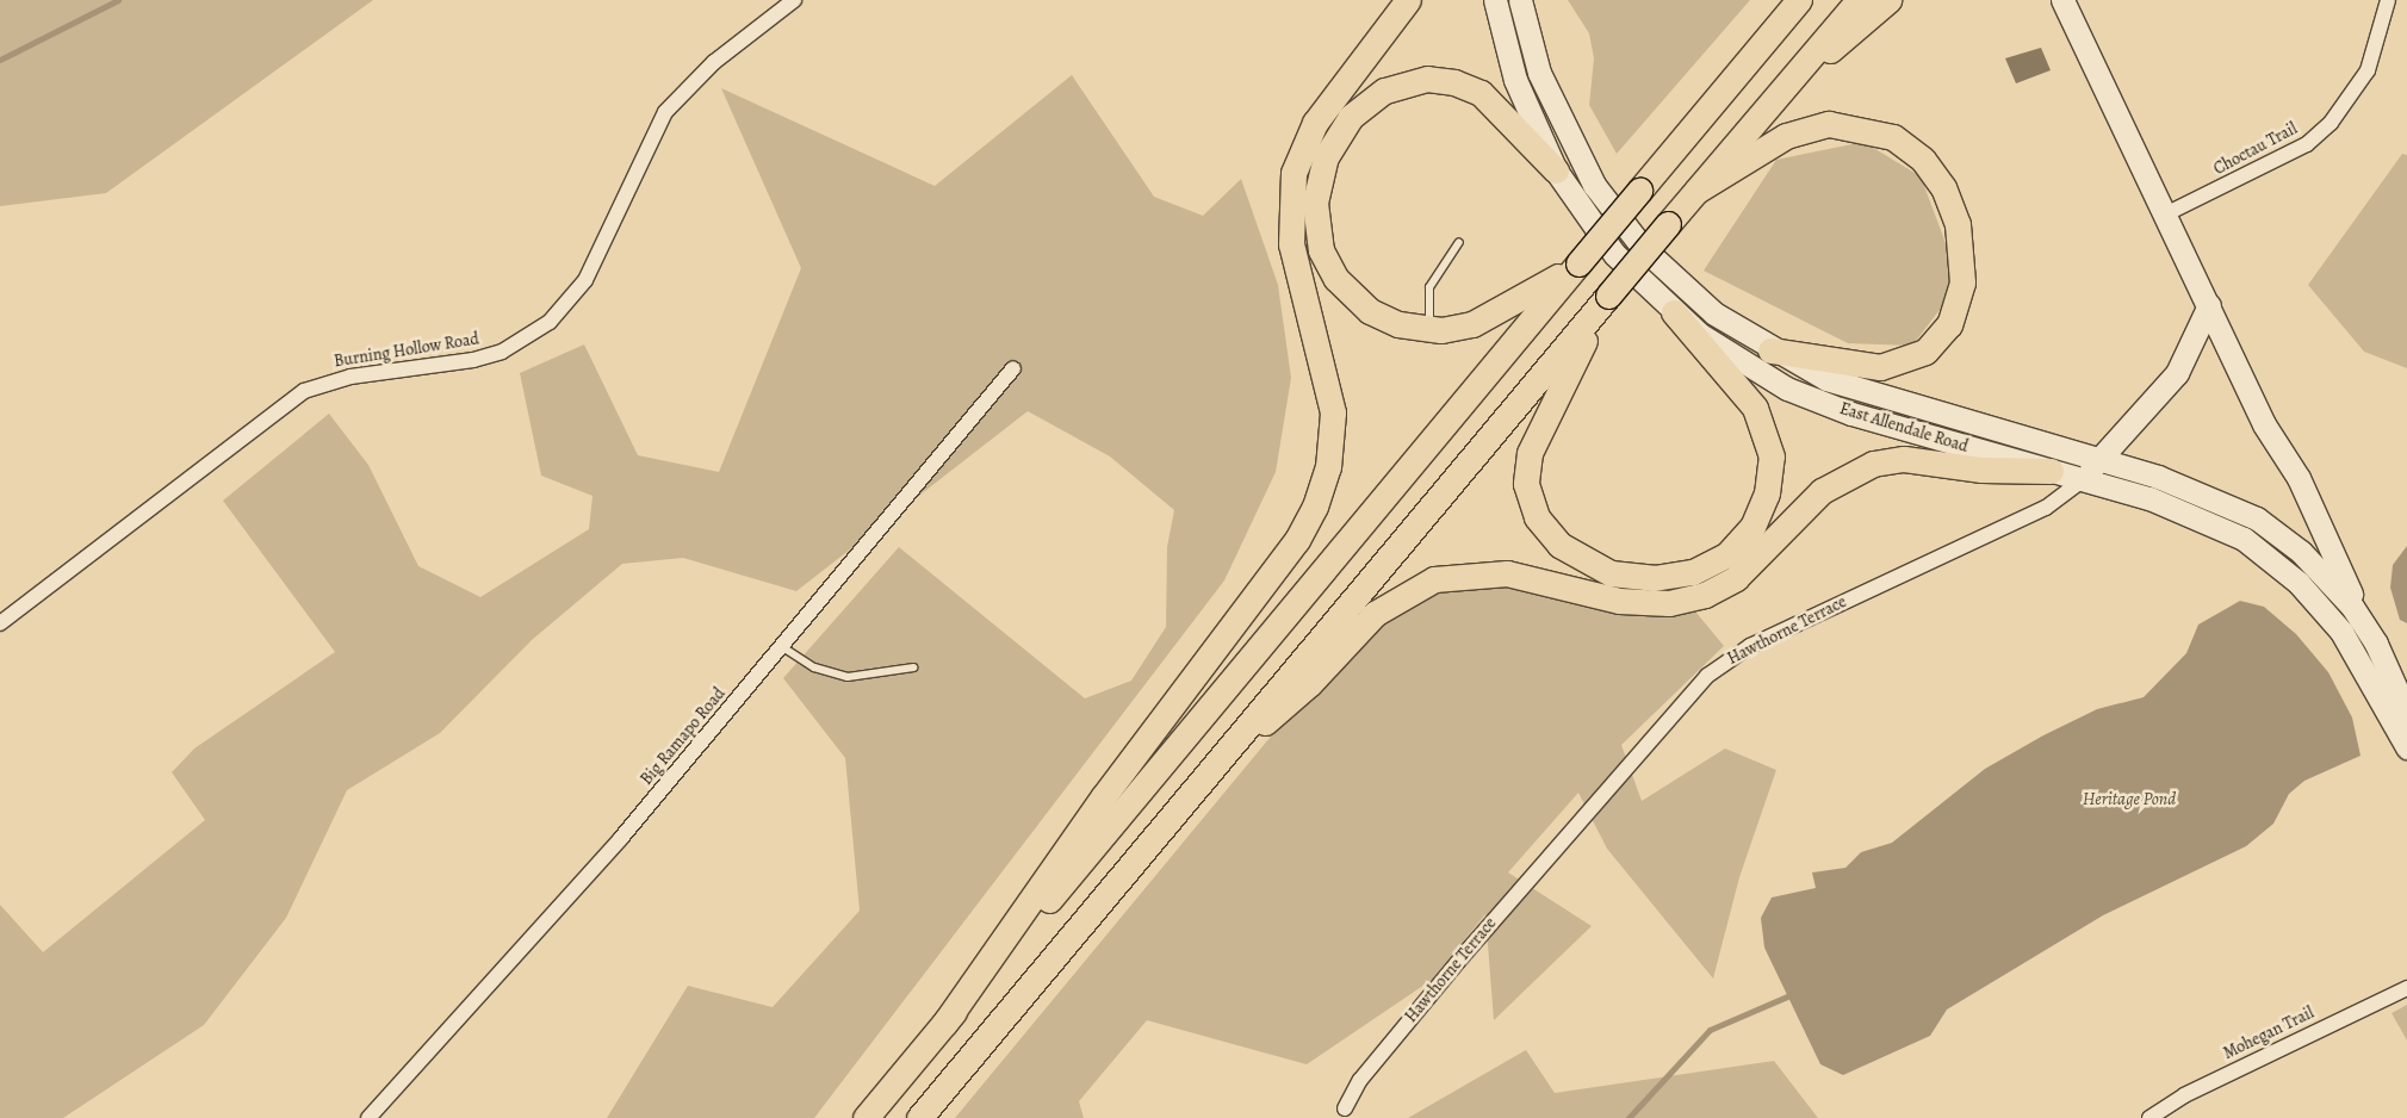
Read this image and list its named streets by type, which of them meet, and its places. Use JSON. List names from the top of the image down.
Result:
{
  "streets": {
    "main road": ["East Allendale Road", "Hawthorne Terrace"],
    "street": [
      "Choctau Trail",
      "Burning Hollow Road",
      "Big Ramapo Road",
      "Mohegan Trail"
    ]
  },
  "crossings": [
    ["East Allendale Road", "Hawthorne Terrace"]
  ],
  "water": ["Heritage Pond"]
}
